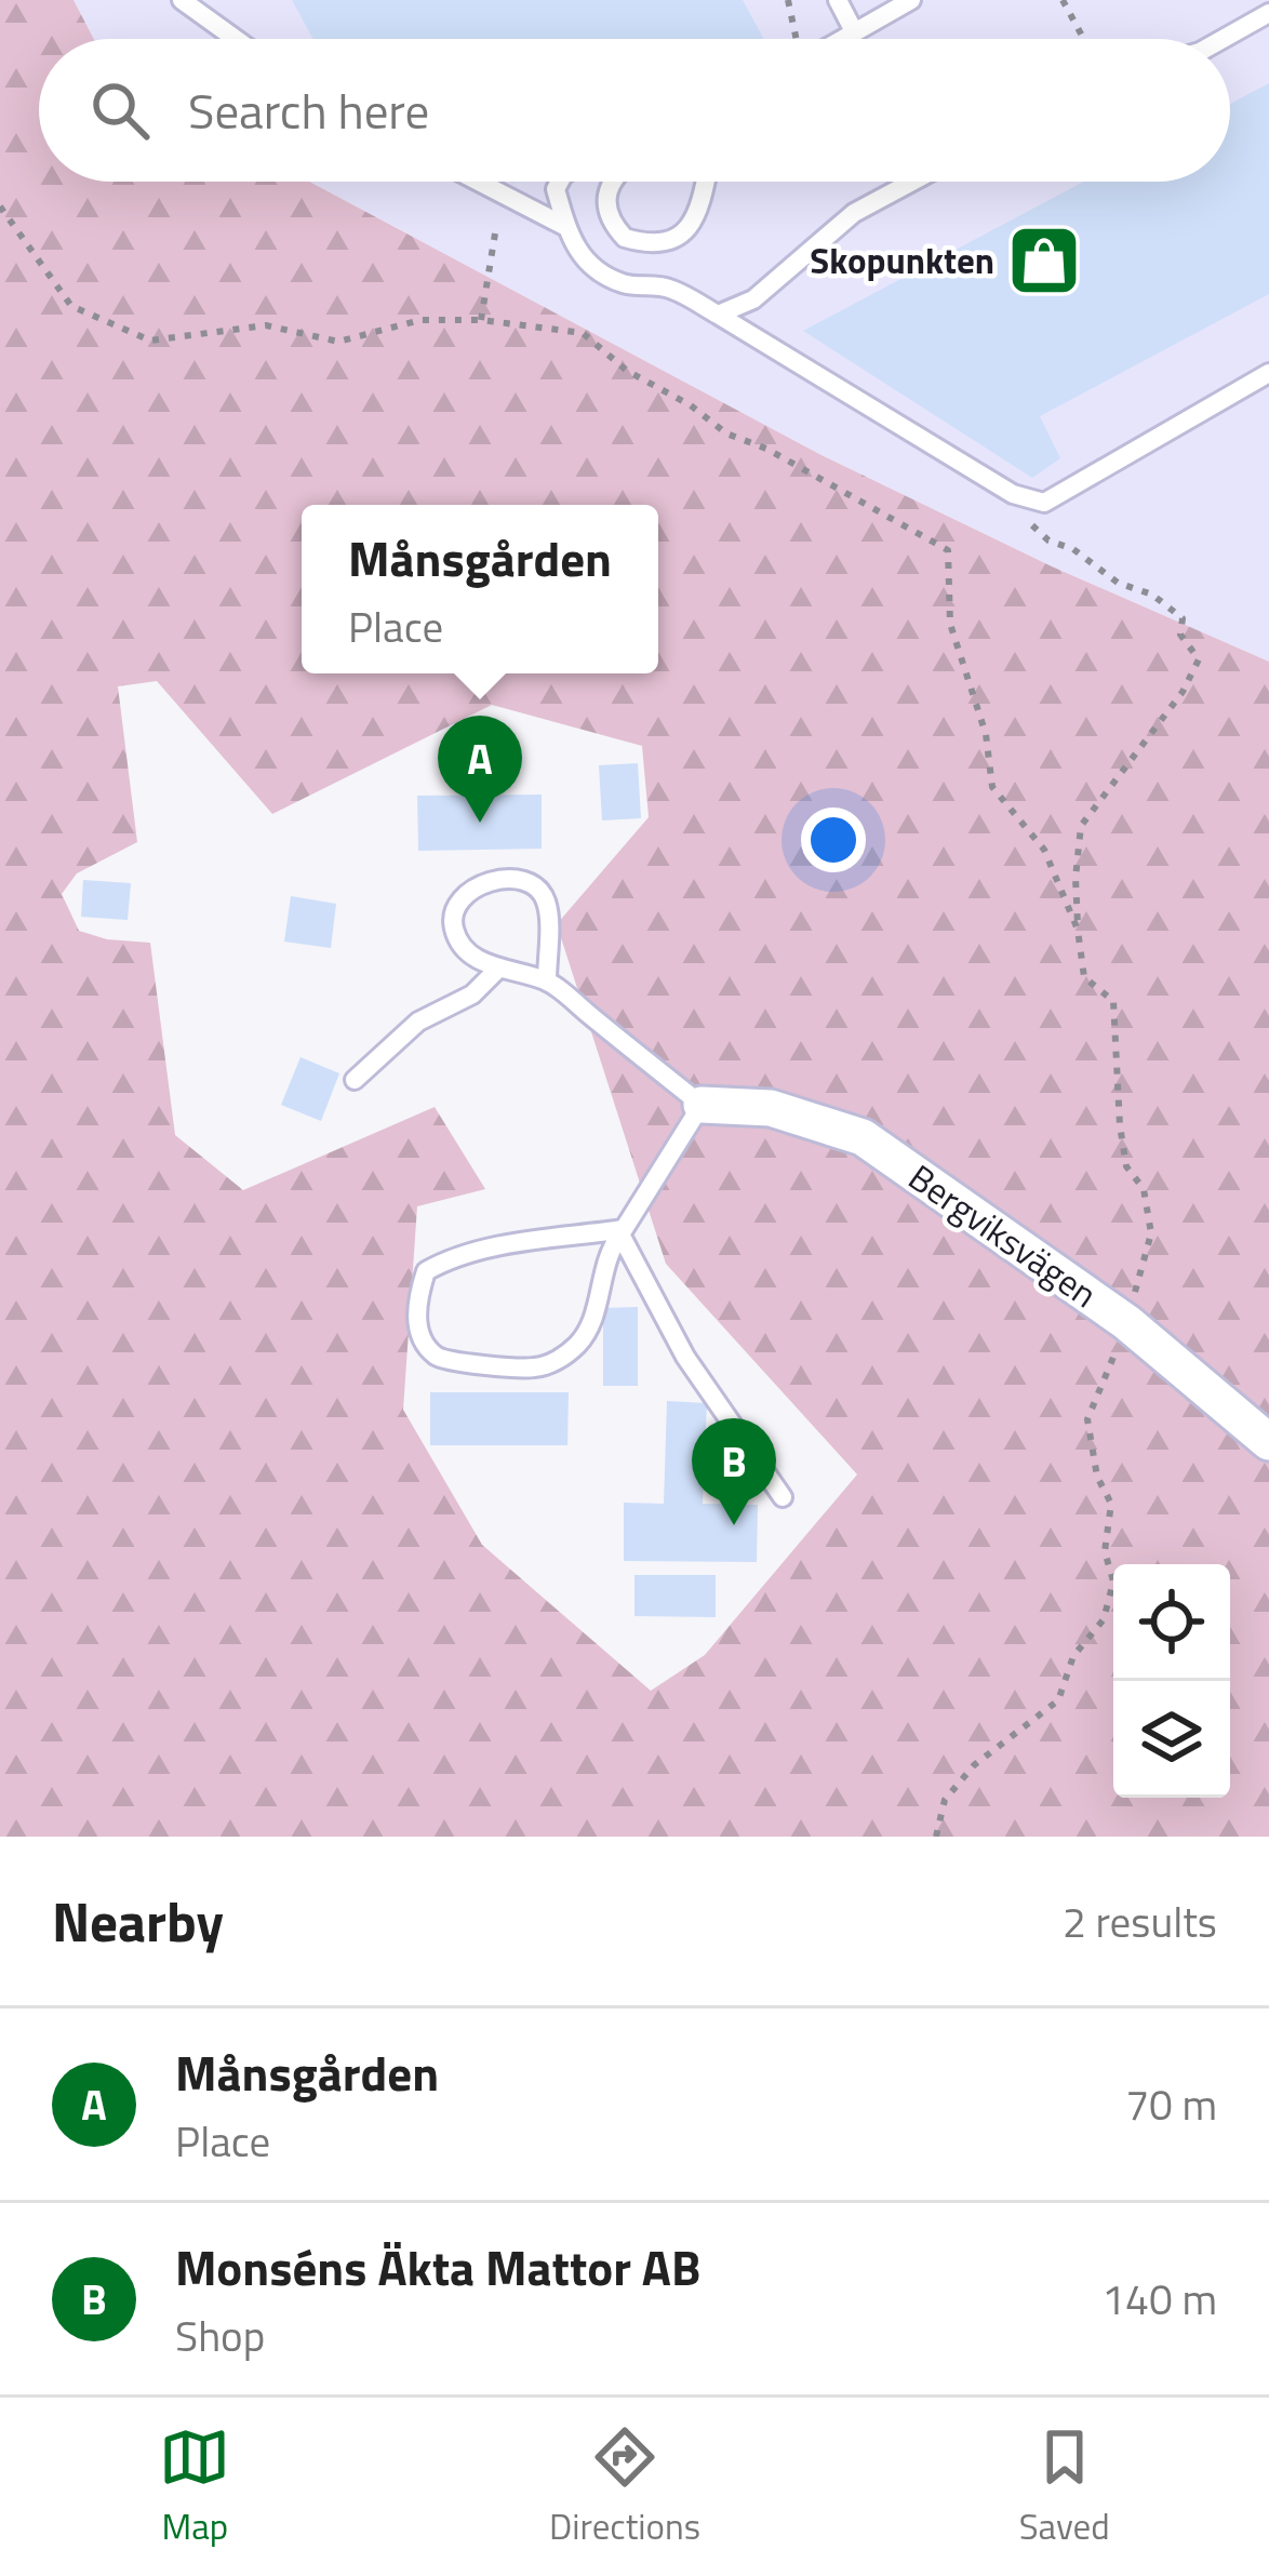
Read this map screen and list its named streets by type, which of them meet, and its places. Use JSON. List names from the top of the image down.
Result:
{
  "streets": {
    "street": ["Bergviksvägen"]
  },
  "places": {
    "shop": ["Skopunkten"]
  },
  "page": {
    "search": "Search here",
    "popup": ["Månsgården", "Place"],
    "pins": ["A", "B"],
    "heading": ["Nearby", "2 results"],
    "list": [
      {
        "mark": "A",
        "name": "Månsgården",
        "note": "Place",
        "value": "70 m"
      },
      {
        "mark": "B",
        "name": "Monséns Äkta Mattor AB",
        "note": "Shop",
        "value": "140 m"
      }
    ],
    "nav": ["Map", "Directions", "Saved"]
  }
}
